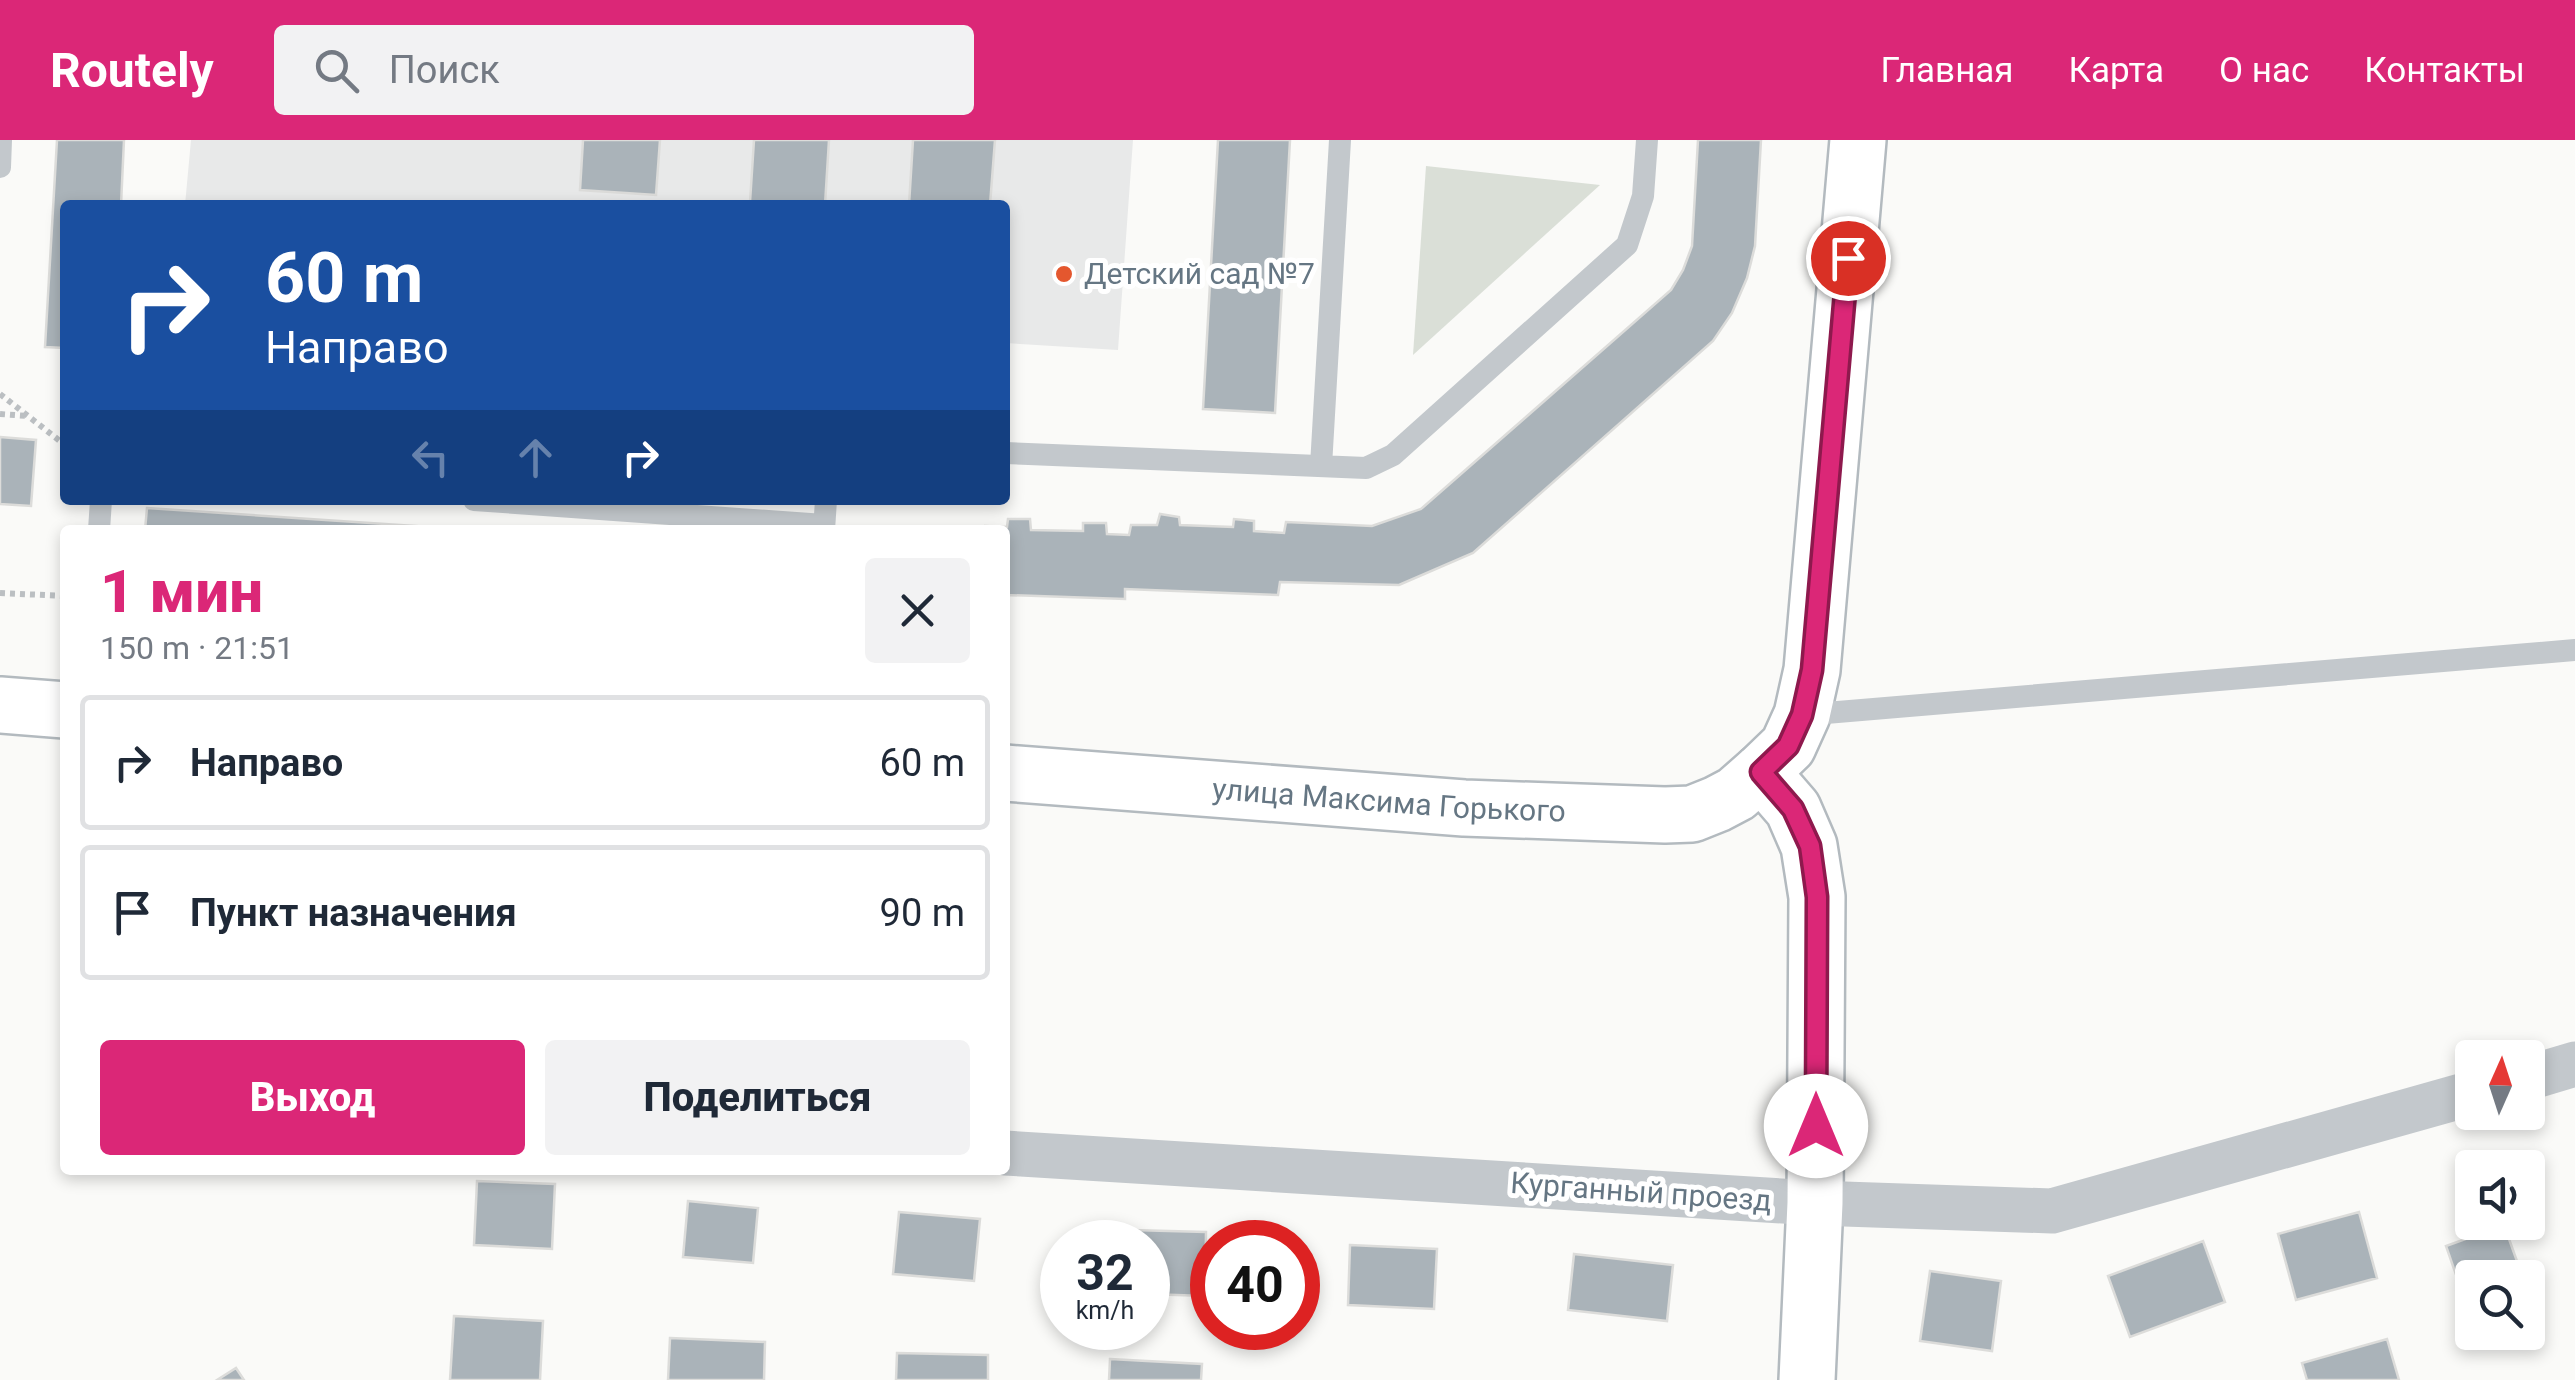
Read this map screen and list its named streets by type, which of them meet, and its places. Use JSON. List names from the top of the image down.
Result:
{
  "streets": {
    "main road": ["улица Максима Горького"],
    "street": ["Курганный проезд"]
  },
  "places": ["Детский сад №7"],
  "north": "top",
  "page": {
    "header": "Routely",
    "search": "Поиск",
    "nav": [
      "Главная",
      "Карта",
      "О нас",
      "Контакты"
    ],
    "turn": ["60 m", "Направо"],
    "heading": ["1 мин", "150 m · 21:51"],
    "list": [
      {
        "name": "Направо",
        "value": "60 m"
      },
      {
        "name": "Пункт назначения",
        "value": "90 m"
      }
    ],
    "buttons": ["Выход", "Поделиться"],
    "speed": "32 km/h",
    "limit": "40"
  }
}
